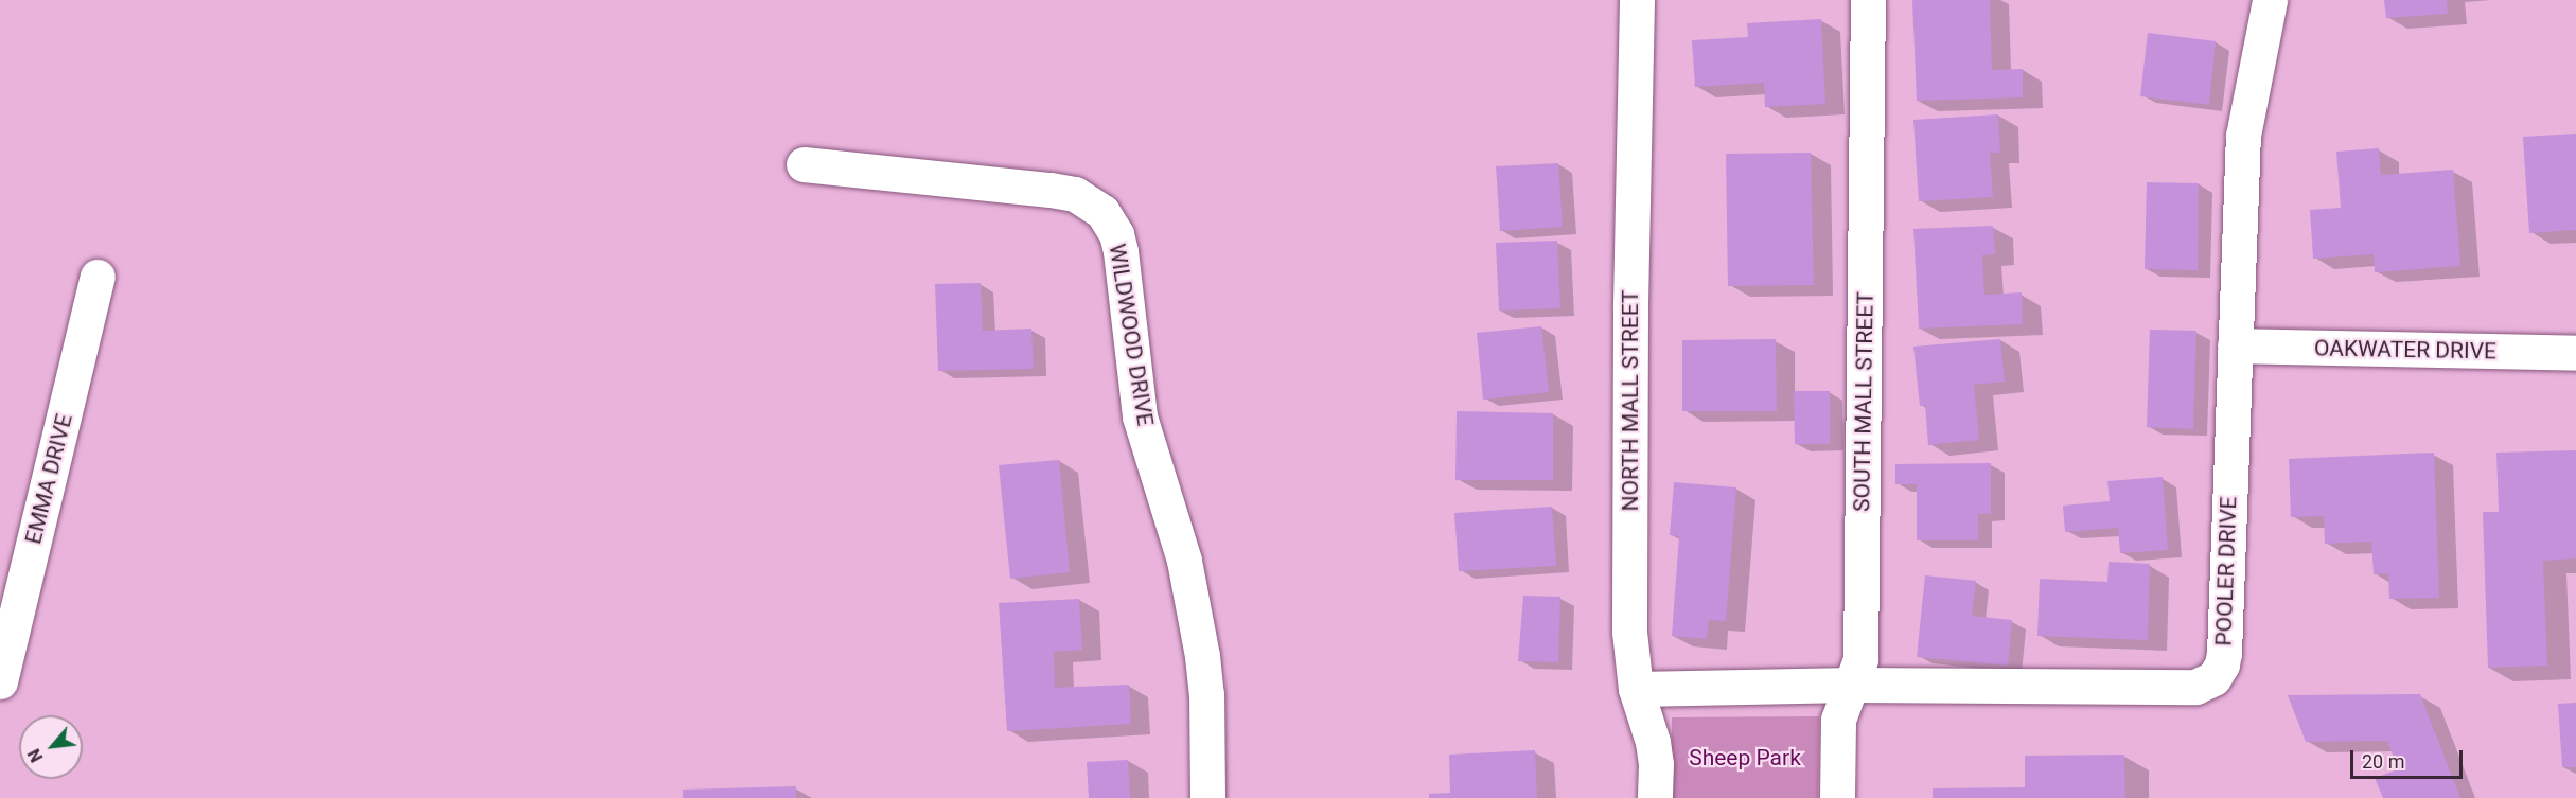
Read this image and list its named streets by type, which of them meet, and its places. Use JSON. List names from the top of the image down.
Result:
{
  "streets": {
    "street": [
      "WILDWOOD DRIVE",
      "OAKWATER DRIVE",
      "NORTH MALL STREET",
      "SOUTH MALL STREET",
      "EMMA DRIVE",
      "POOLER DRIVE"
    ]
  },
  "crossings": [
    ["OAKWATER DRIVE", "POOLER DRIVE"],
    ["NORTH MALL STREET", "POOLER DRIVE"],
    ["SOUTH MALL STREET", "POOLER DRIVE"]
  ],
  "parks": ["Sheep Park"],
  "scale_bar": "20 m",
  "north": "bottom left"
}
